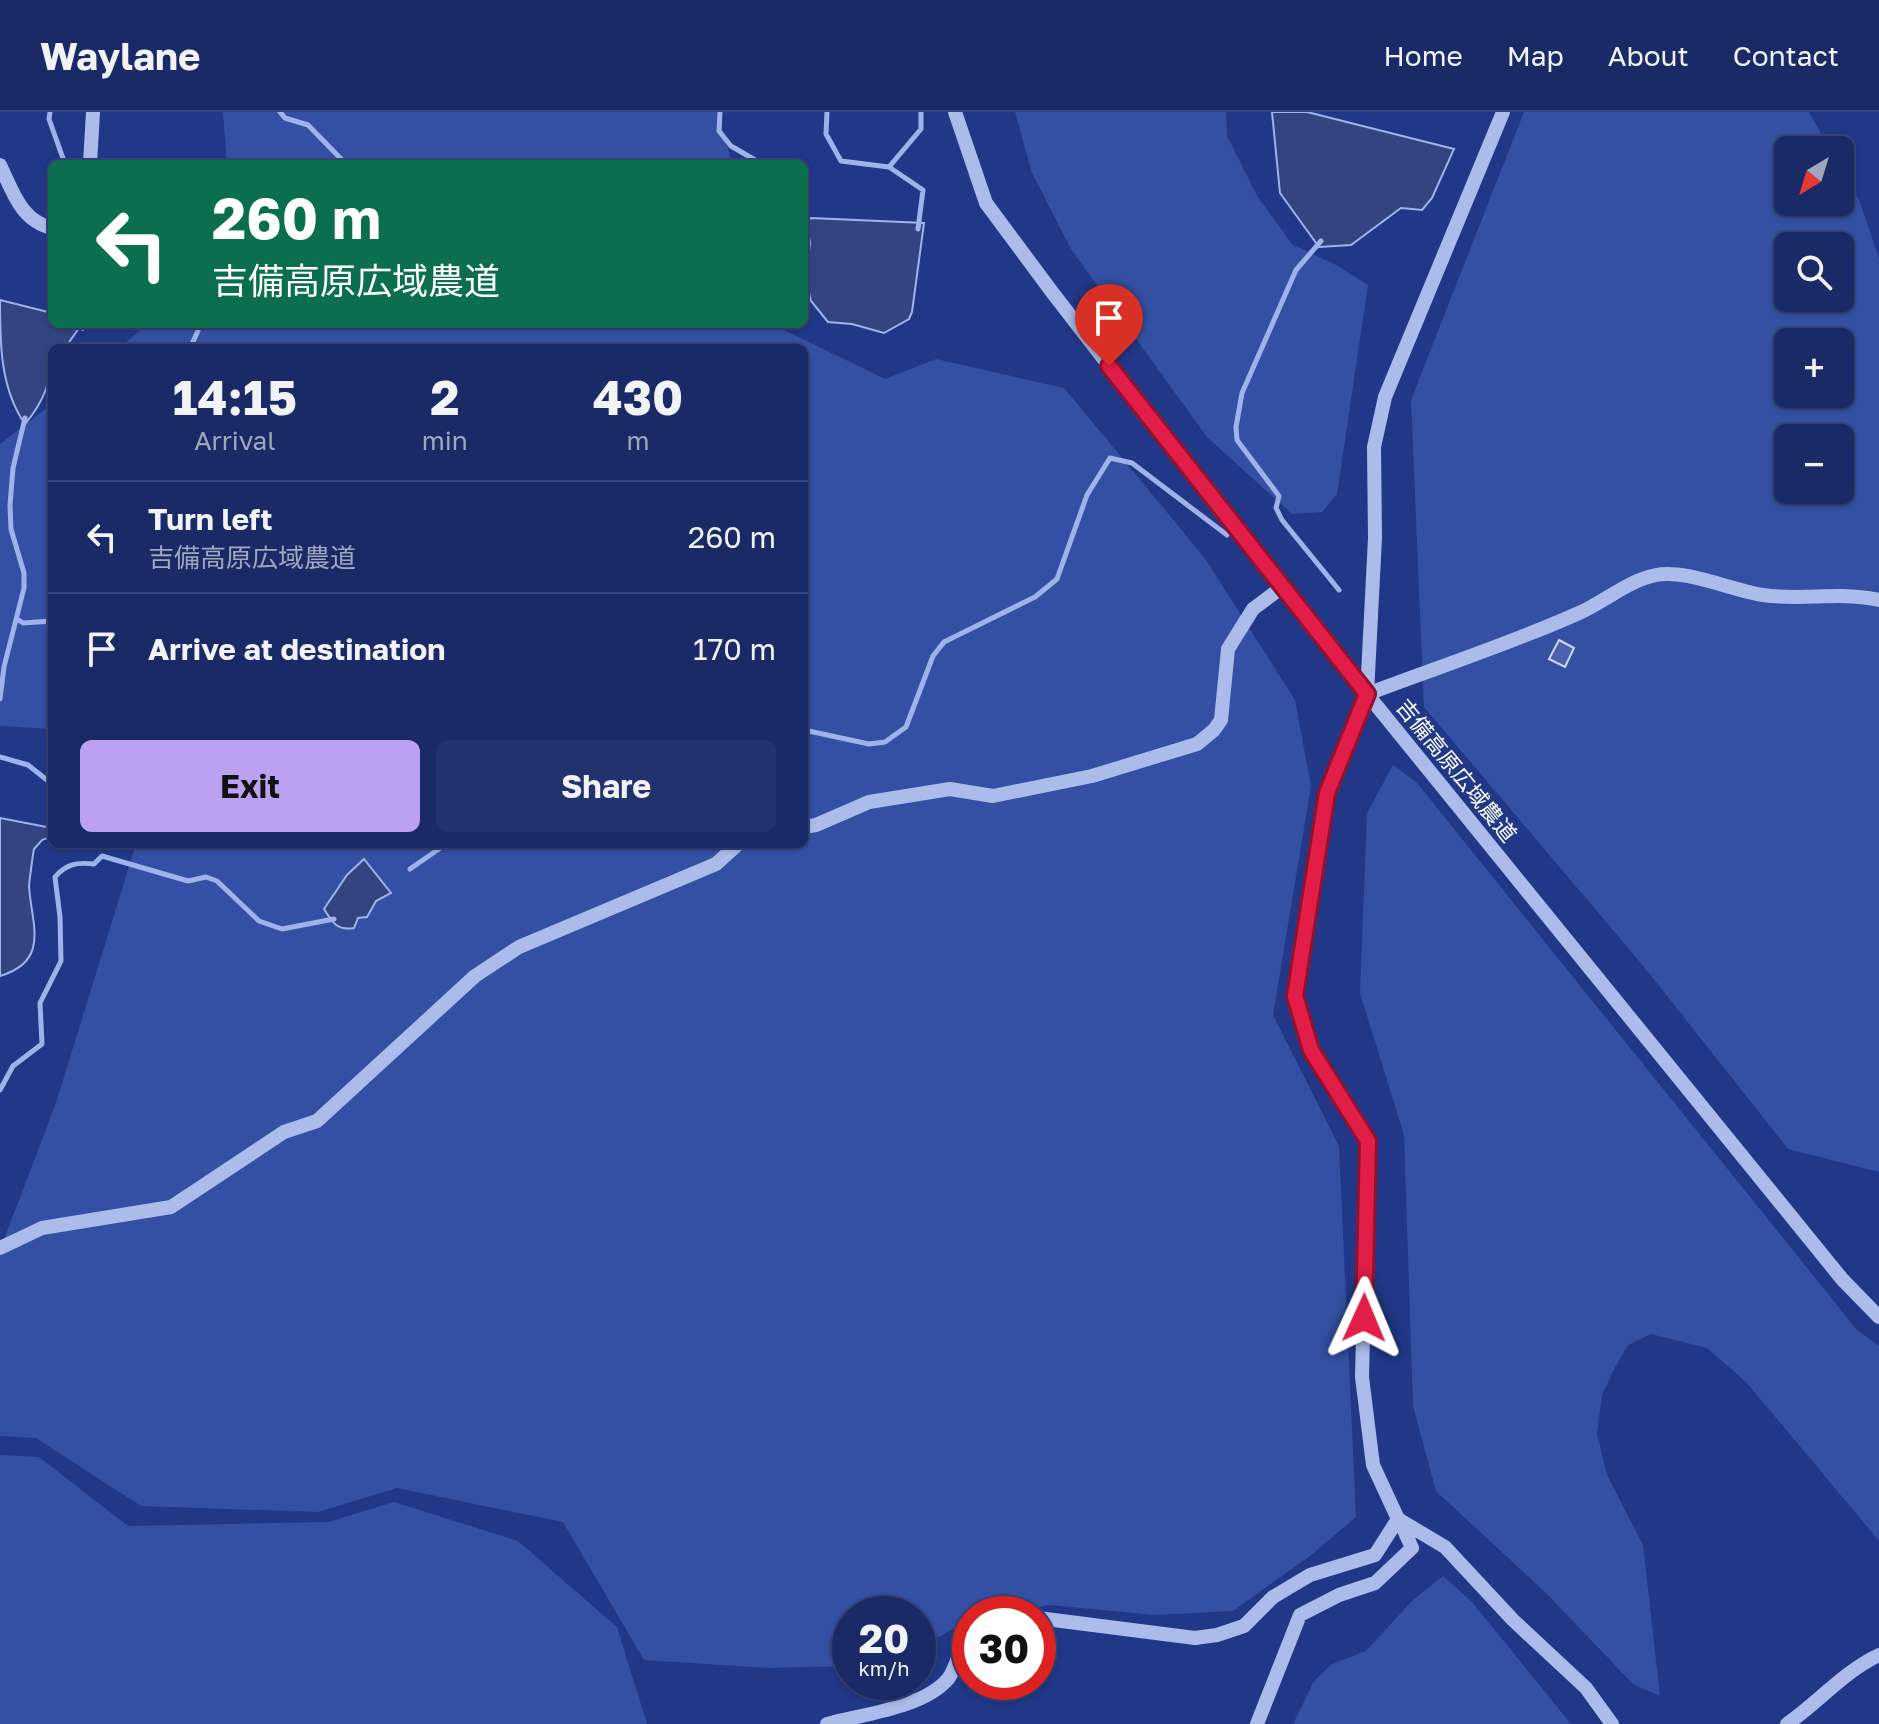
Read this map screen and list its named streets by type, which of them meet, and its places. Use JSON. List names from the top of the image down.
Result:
{
  "streets": {
    "street": ["吉備高原広域農道"]
  },
  "north": "bottom left",
  "page": {
    "header": "Waylane",
    "nav": [
      "Home",
      "Map",
      "About",
      "Contact"
    ],
    "map_buttons": ["+", "−"],
    "turn": ["260 m", "吉備高原広域農道"],
    "eta": [
      "14:15",
      "Arrival",
      "2",
      "min",
      "430",
      "m"
    ],
    "list": [
      {
        "name": "Turn left",
        "note": "吉備高原広域農道",
        "value": "260 m"
      },
      {
        "name": "Arrive at destination",
        "value": "170 m"
      }
    ],
    "buttons": ["Exit", "Share"],
    "speed": "20 km/h",
    "limit": "30"
  }
}
